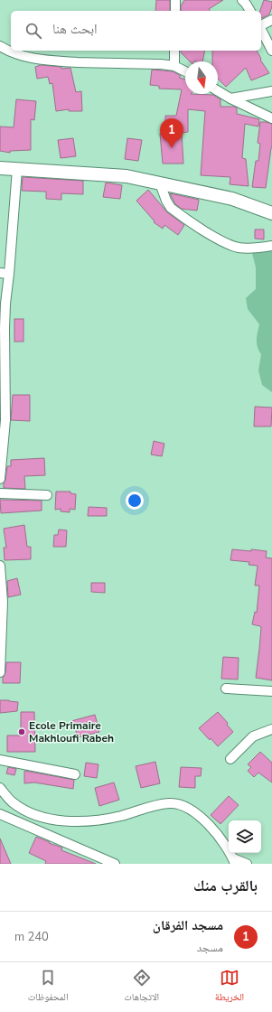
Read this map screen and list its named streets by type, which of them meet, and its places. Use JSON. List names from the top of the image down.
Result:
{
  "places": ["Ecole Primaire Makhloufi Rabeh"],
  "north": "bottom",
  "page": {
    "search": "ابحث هنا",
    "pins": "1",
    "heading": "بالقرب منك",
    "list": [
      {
        "mark": "1",
        "name": "مسجد الفرقان",
        "note": "مسجد",
        "value": "240 m"
      }
    ],
    "nav": ["الخريطة", "الاتجاهات", "المحفوظات"]
  }
}
